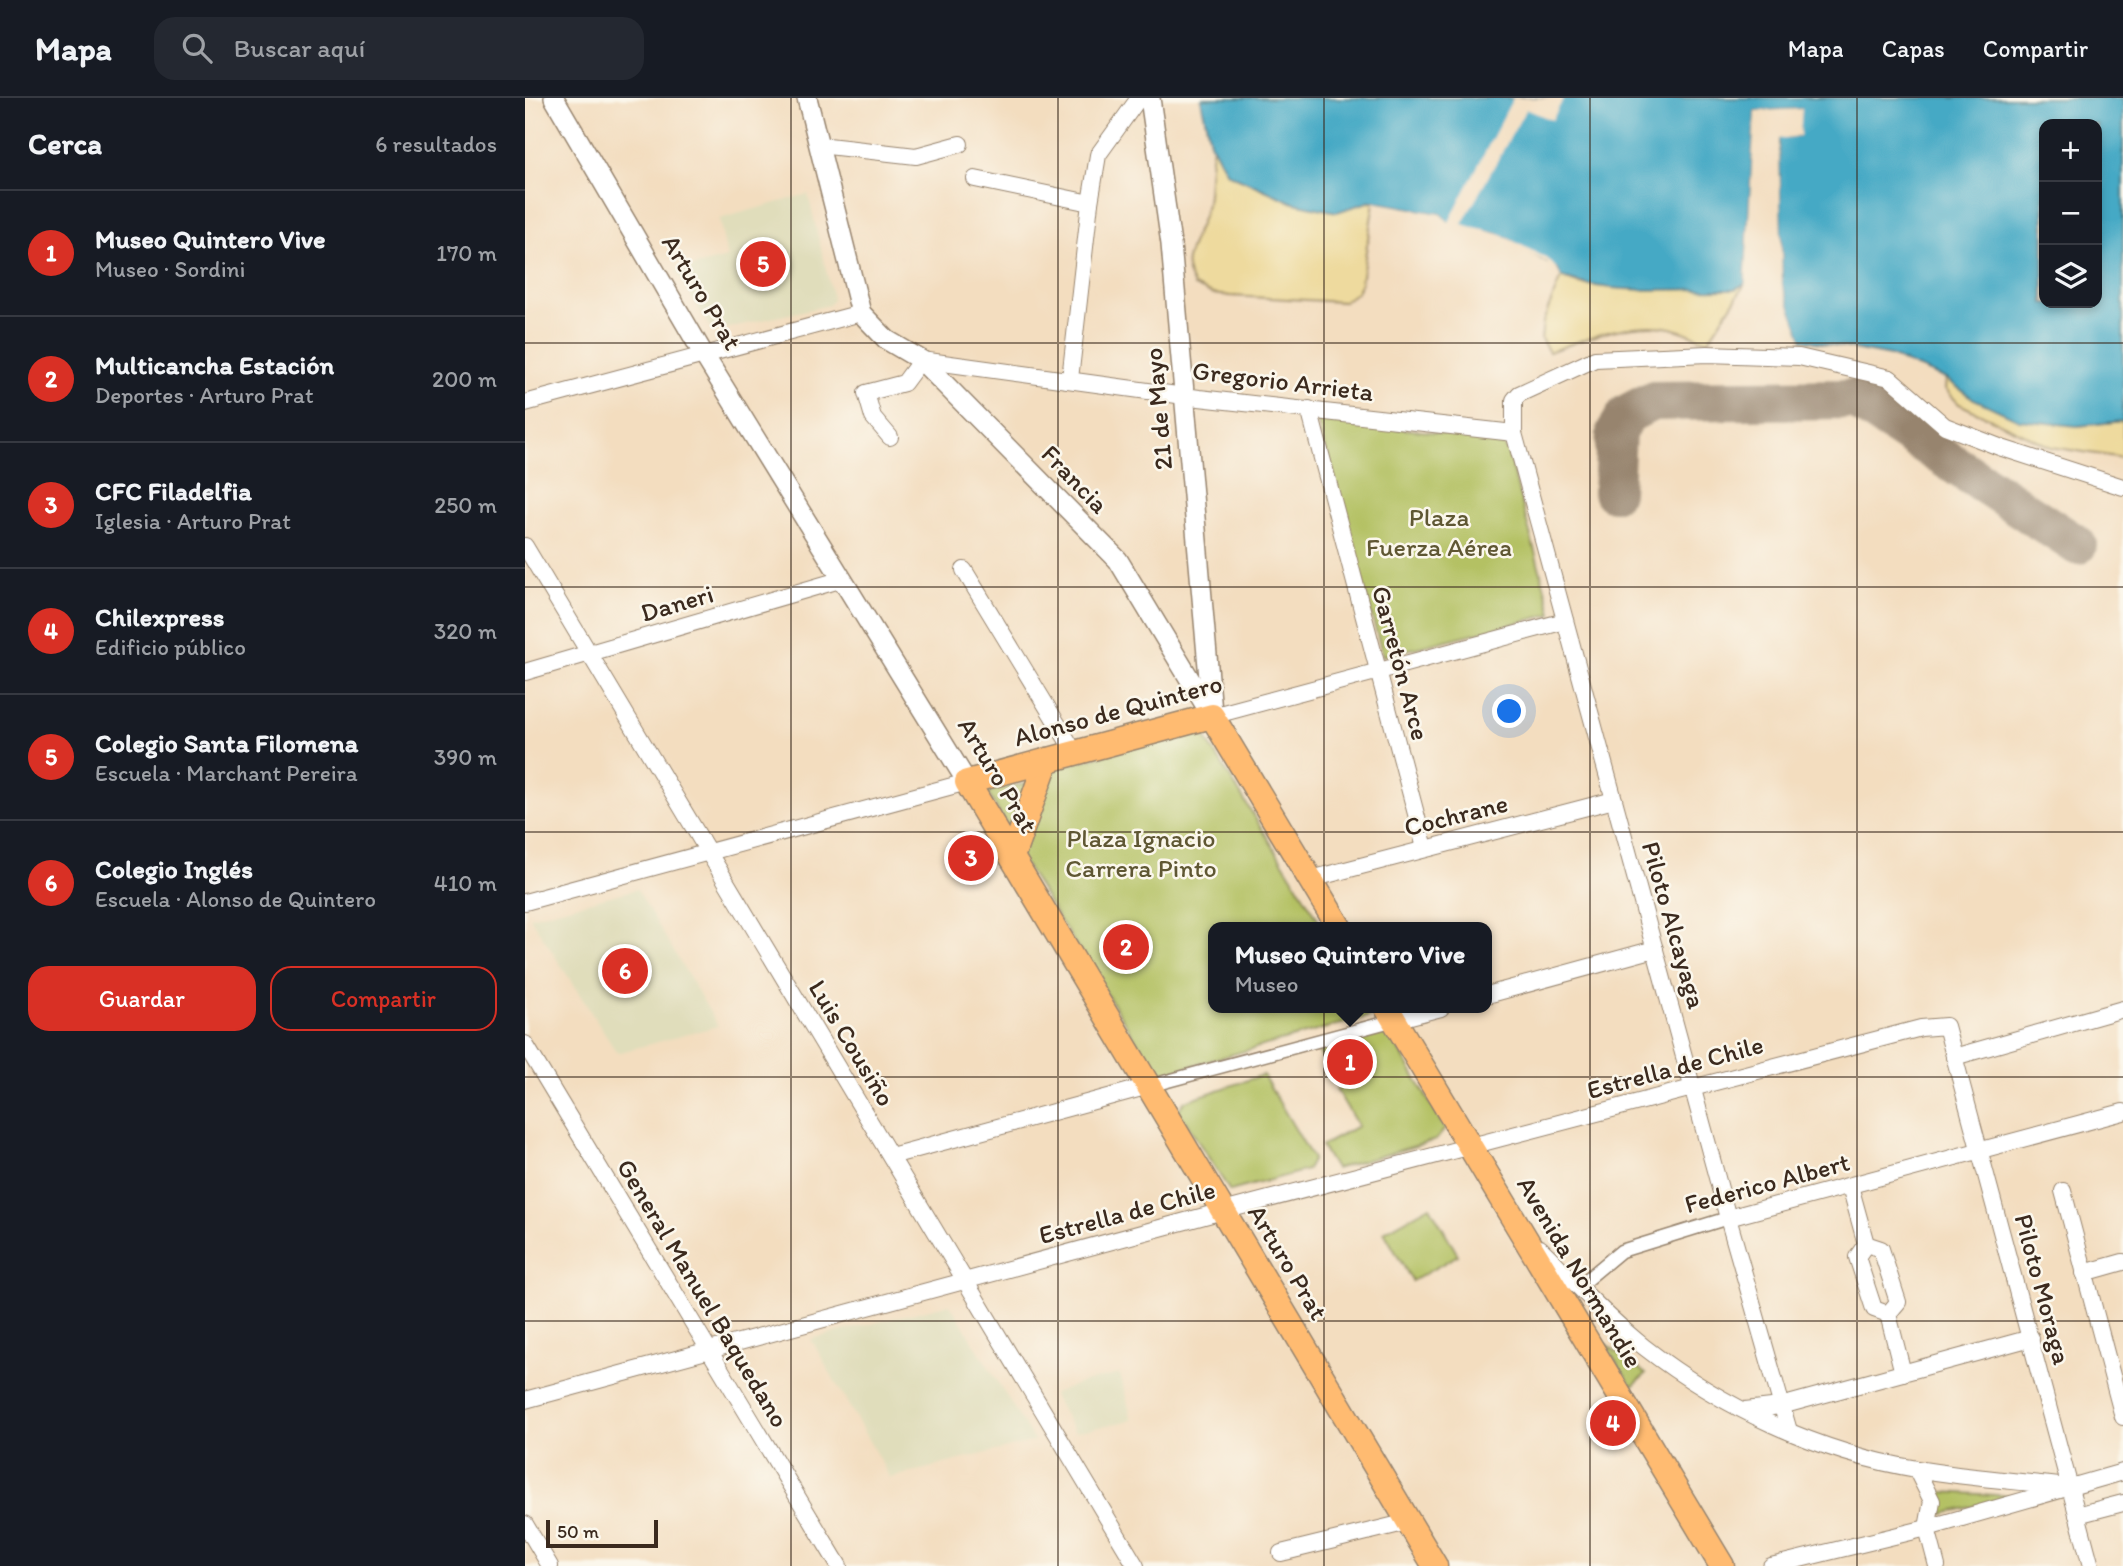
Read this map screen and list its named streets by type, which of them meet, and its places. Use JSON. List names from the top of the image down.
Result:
{
  "streets": {
    "main road": ["Arturo Prat", "Alonso de Quintero", "Avenida Normandie"],
    "street": [
      "Gregorio Arrieta",
      "21 de Mayo",
      "Francia",
      "Daneri",
      "Garretón Arce",
      "Cochrane",
      "Piloto Alcayaga",
      "Luis Cousiño",
      "Estrella de Chile",
      "Federico Albert",
      "Piloto Moraga",
      "General Manuel Baquedano"
    ]
  },
  "crossings": [
    ["Arturo Prat", "Daneri"],
    ["Arturo Prat", "Alonso de Quintero"],
    ["Arturo Prat", "Estrella de Chile"],
    ["Gregorio Arrieta", "21 de Mayo"],
    ["Gregorio Arrieta", "Francia"],
    ["Gregorio Arrieta", "Garretón Arce"],
    ["Gregorio Arrieta", "Piloto Alcayaga"],
    ["21 de Mayo", "Francia"],
    ["21 de Mayo", "Alonso de Quintero"],
    ["Francia", "Alonso de Quintero"],
    ["Daneri", "Luis Cousiño"],
    ["Garretón Arce", "Alonso de Quintero"],
    ["Garretón Arce", "Cochrane"],
    ["Alonso de Quintero", "Piloto Alcayaga"],
    ["Alonso de Quintero", "Luis Cousiño"],
    ["Cochrane", "Piloto Alcayaga"],
    ["Piloto Alcayaga", "Estrella de Chile"],
    ["Piloto Alcayaga", "Federico Albert"],
    ["Luis Cousiño", "Estrella de Chile"],
    ["Estrella de Chile", "Avenida Normandie"],
    ["Estrella de Chile", "Piloto Moraga"],
    ["Estrella de Chile", "General Manuel Baquedano"],
    ["Federico Albert", "Piloto Moraga"]
  ],
  "parks": ["Plaza Fuerza Aérea", "Plaza Ignacio Carrera Pinto"],
  "scale_bar": "50 m",
  "page": {
    "header": "Mapa",
    "search": "Buscar aquí",
    "nav": ["Mapa", "Capas", "Compartir"],
    "heading": ["Cerca", "6 resultados"],
    "map_buttons": ["+", "−"],
    "list": [
      {
        "mark": "1",
        "name": "Museo Quintero Vive",
        "note": "Museo · Sordini",
        "value": "170 m"
      },
      {
        "mark": "2",
        "name": "Multicancha Estación",
        "note": "Deportes · Arturo Prat",
        "value": "200 m"
      },
      {
        "mark": "3",
        "name": "CFC Filadelfia",
        "note": "Iglesia · Arturo Prat",
        "value": "250 m"
      },
      {
        "mark": "4",
        "name": "Chilexpress",
        "note": "Edificio público",
        "value": "320 m"
      },
      {
        "mark": "5",
        "name": "Colegio Santa Filomena",
        "note": "Escuela · Marchant Pereira",
        "value": "390 m"
      },
      {
        "mark": "6",
        "name": "Colegio Inglés",
        "note": "Escuela · Alonso de Quintero",
        "value": "410 m"
      }
    ],
    "pins": [
      "5",
      "3",
      "2",
      "6",
      "1",
      "4"
    ],
    "popup": ["Museo Quintero Vive", "Museo"],
    "buttons": ["Guardar", "Compartir"],
    "scale": "50 m"
  }
}
